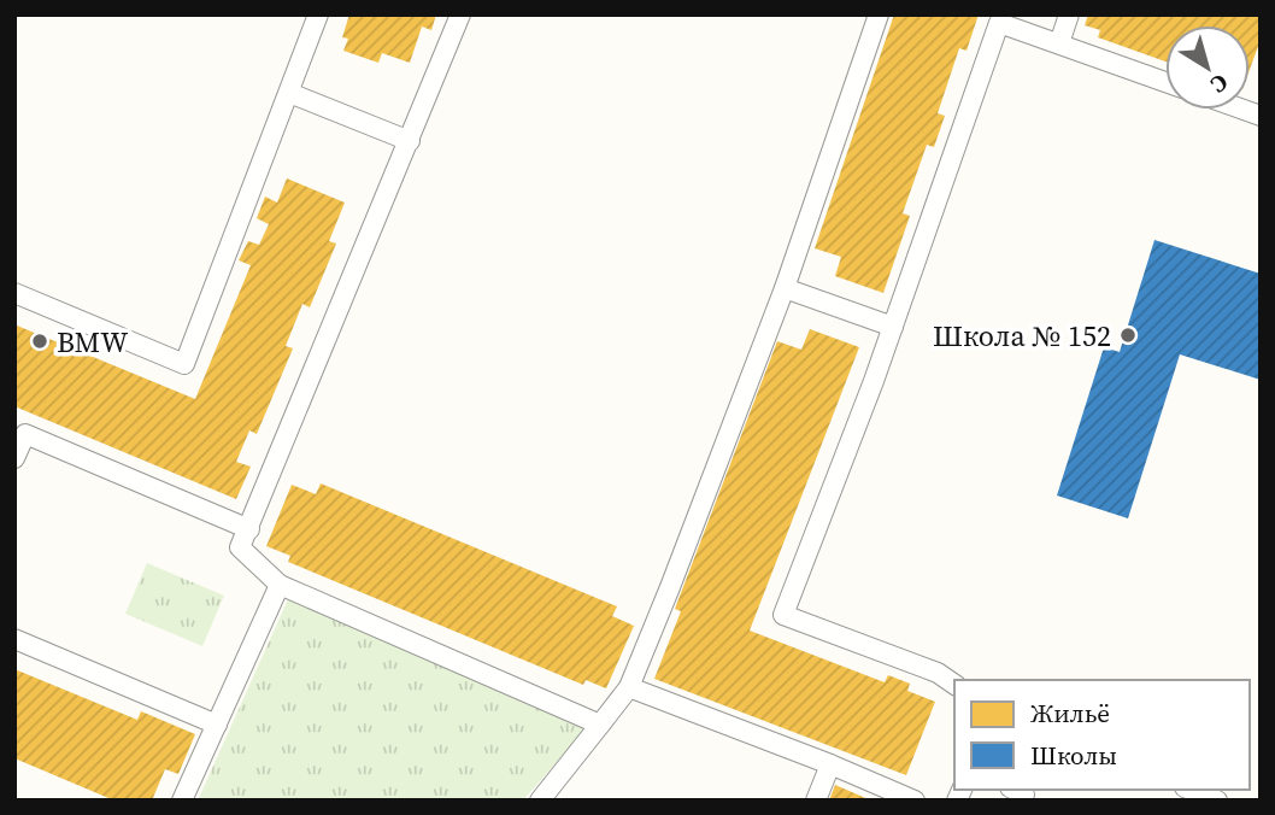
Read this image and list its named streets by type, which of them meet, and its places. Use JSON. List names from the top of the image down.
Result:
{
  "places": ["Школа № 152", "BMW"],
  "legend": ["Жильё", "Школы"],
  "north": "bottom right"
}
